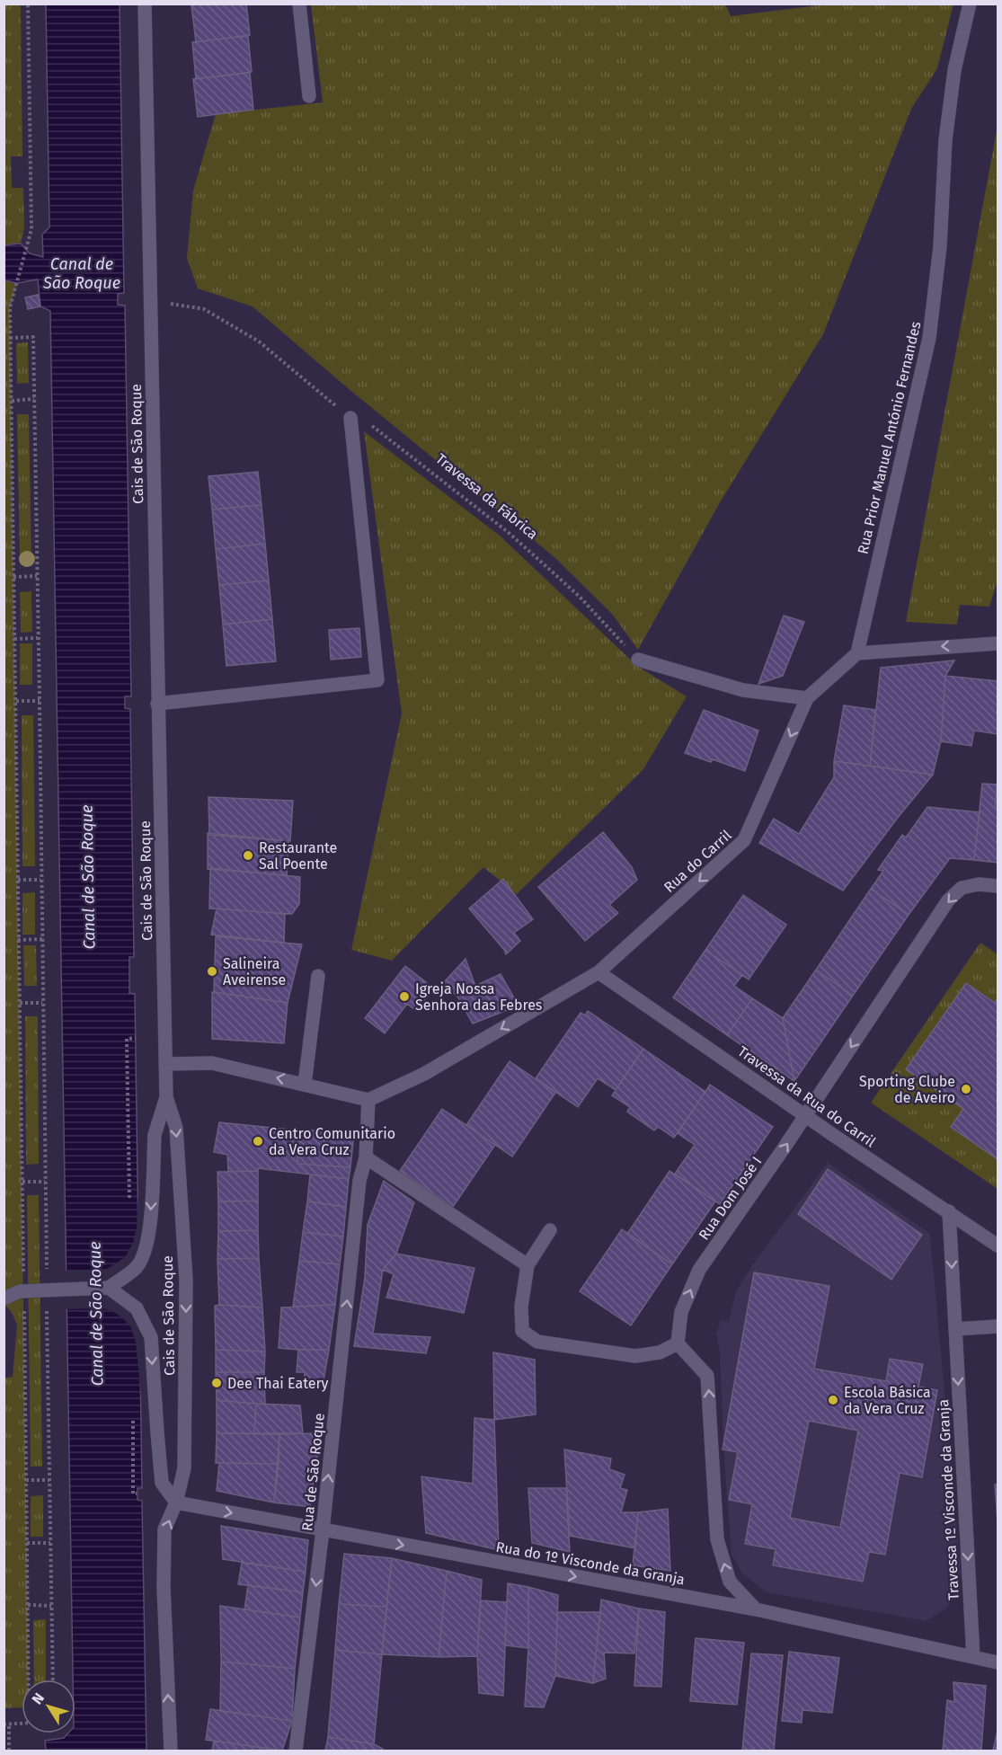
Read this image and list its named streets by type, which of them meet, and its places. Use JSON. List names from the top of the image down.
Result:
{
  "streets": {
    "street": [
      "Rua Prior Manuel António Fernandes",
      "Cais de São Roque",
      "Rua do Carril",
      "Travessa da Rua do Carril",
      "Rua Dom José I",
      "Rua de São Roque",
      "Travessa 1º Visconde da Granja",
      "Rua do 1º Visconde da Granja"
    ],
    "path": ["Travessa da Fábrica"]
  },
  "crossings": [
    ["Rua Prior Manuel António Fernandes", "Rua do Carril"],
    ["Cais de São Roque", "Travessa da Fábrica"],
    ["Cais de São Roque", "Rua do 1º Visconde da Granja"],
    ["Rua do Carril", "Travessa da Rua do Carril"],
    ["Rua do Carril", "Rua de São Roque"],
    ["Travessa da Rua do Carril", "Rua Dom José I"],
    ["Travessa da Rua do Carril", "Travessa 1º Visconde da Granja"],
    ["Rua de São Roque", "Rua do 1º Visconde da Granja"],
    ["Travessa 1º Visconde da Granja", "Rua do 1º Visconde da Granja"]
  ],
  "one_way": ["Rua do Carril", "Travessa 1º Visconde da Granja", "Rua do 1º Visconde da Granja"],
  "water": ["Canal de São Roque"],
  "places": [
    "Restaurante Sal Poente",
    "Salineira Aveirense",
    "Igreja Nossa Senhora das Febres",
    "Sporting Clube de Aveiro",
    "Centro Comunitario da Vera Cruz",
    "Dee Thai Eatery",
    "Escola Básica da Vera Cruz"
  ],
  "north": "top left"
}
